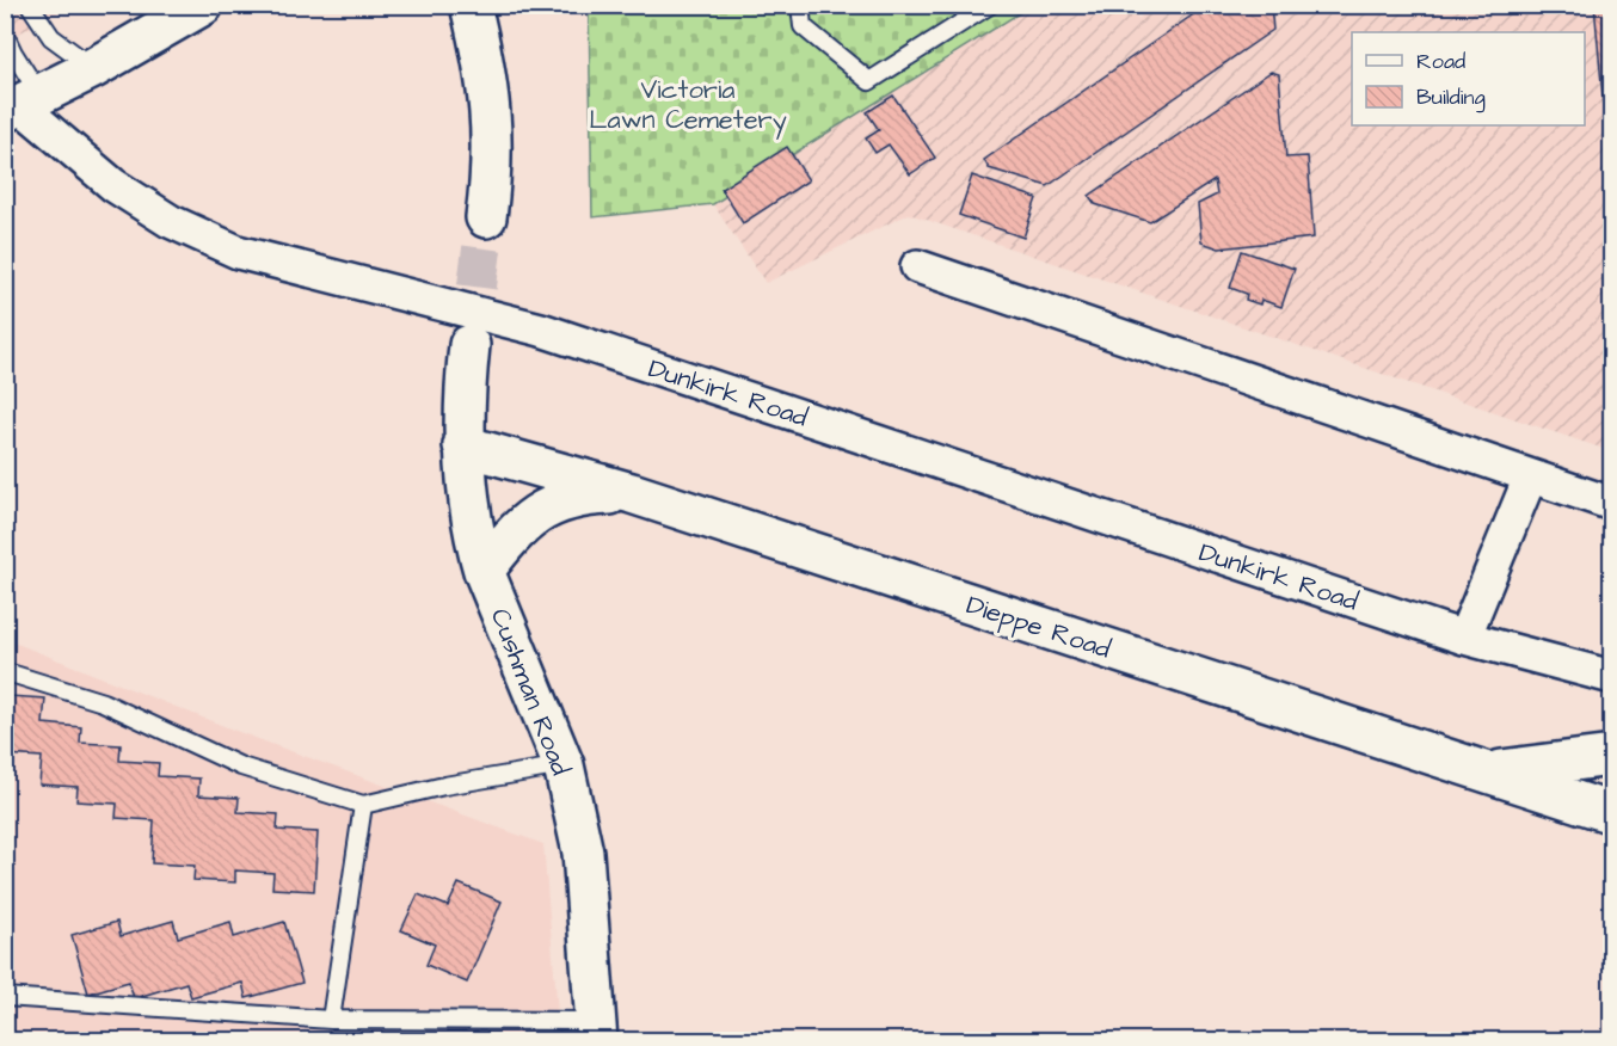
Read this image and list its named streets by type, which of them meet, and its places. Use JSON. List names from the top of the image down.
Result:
{
  "streets": {
    "street": ["Dunkirk Road", "Dieppe Road", "Cushman Road"]
  },
  "crossings": [
    ["Dieppe Road", "Cushman Road"]
  ],
  "parks": ["Victoria Lawn Cemetery"],
  "legend": ["Road", "Building"]
}
